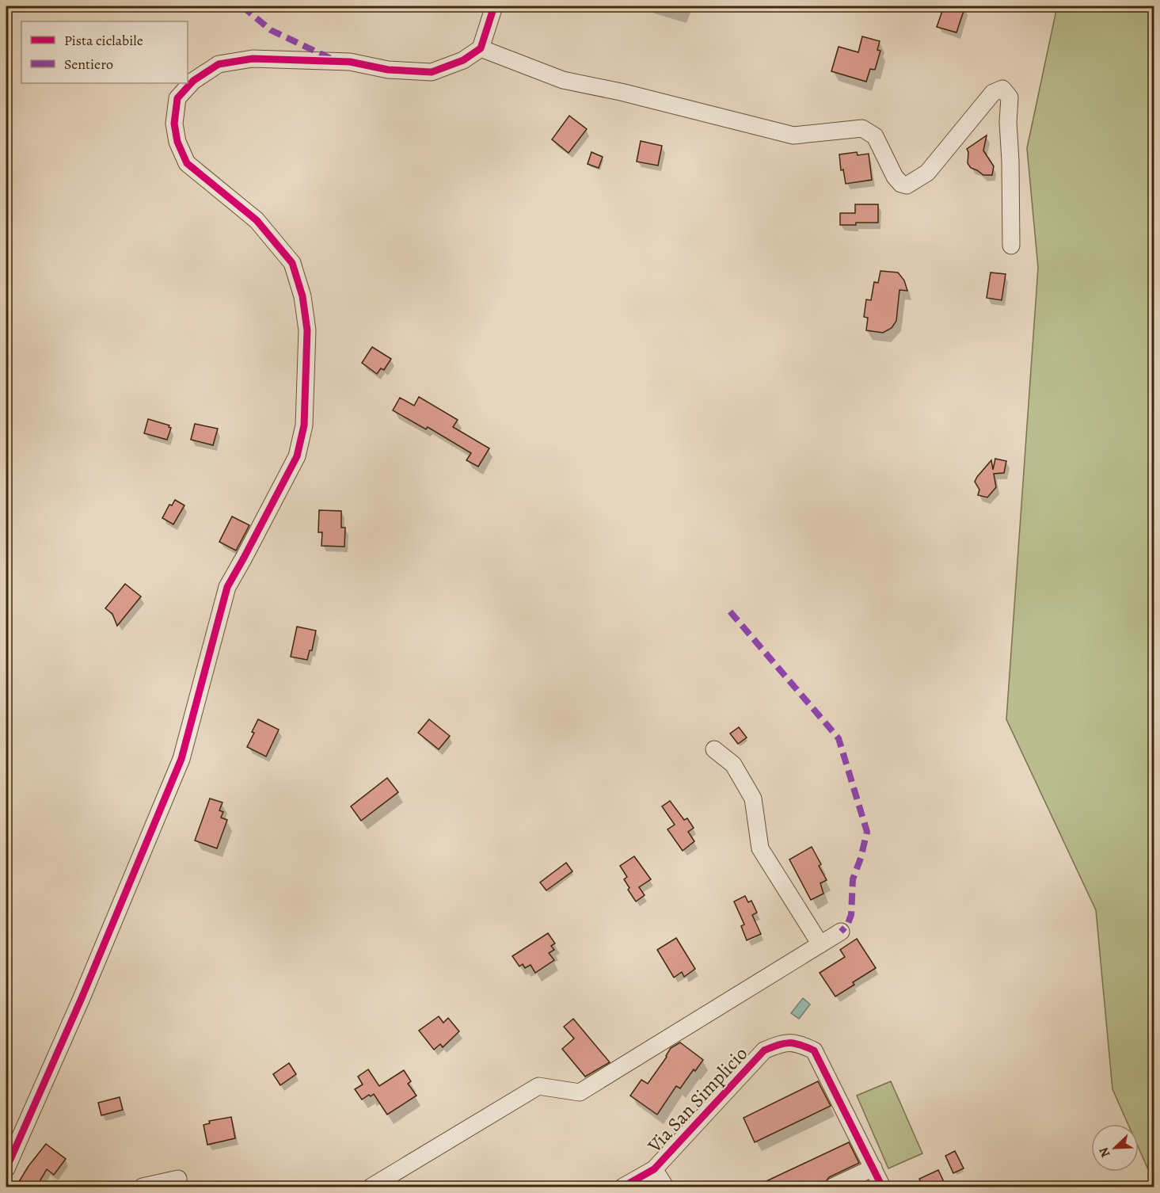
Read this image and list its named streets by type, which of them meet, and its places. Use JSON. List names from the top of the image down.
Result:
{
  "streets": {
    "street": ["Via San Simplicio"]
  },
  "legend": ["Pista ciclabile", "Sentiero"],
  "north": "bottom left"
}
